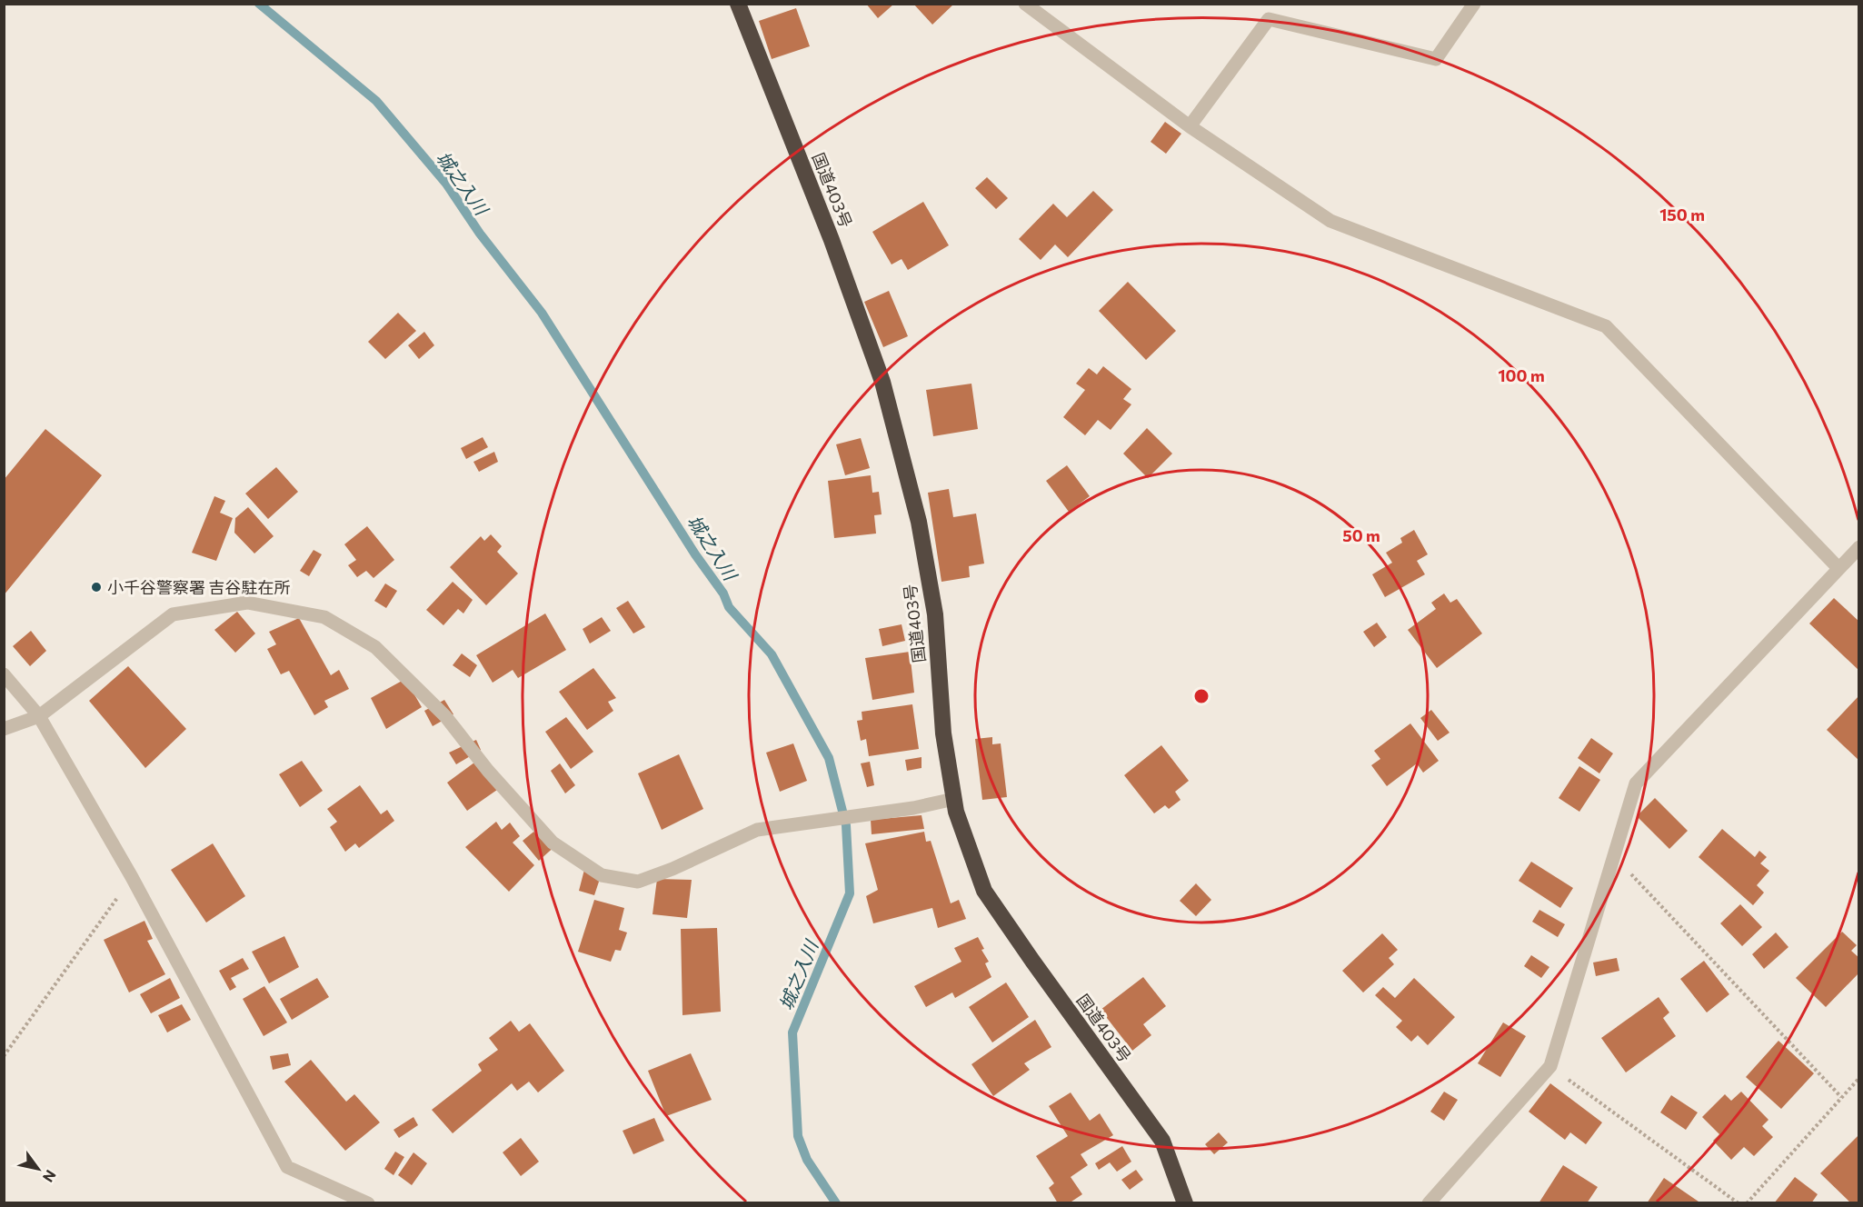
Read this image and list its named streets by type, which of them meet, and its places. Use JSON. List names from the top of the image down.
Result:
{
  "streets": {
    "highway": ["国道403号"]
  },
  "water": ["城之入川"],
  "places": ["小千谷警察署 吉谷駐在所"],
  "north": "bottom right",
  "rings": ["150 m", "100 m", "50 m"]
}
